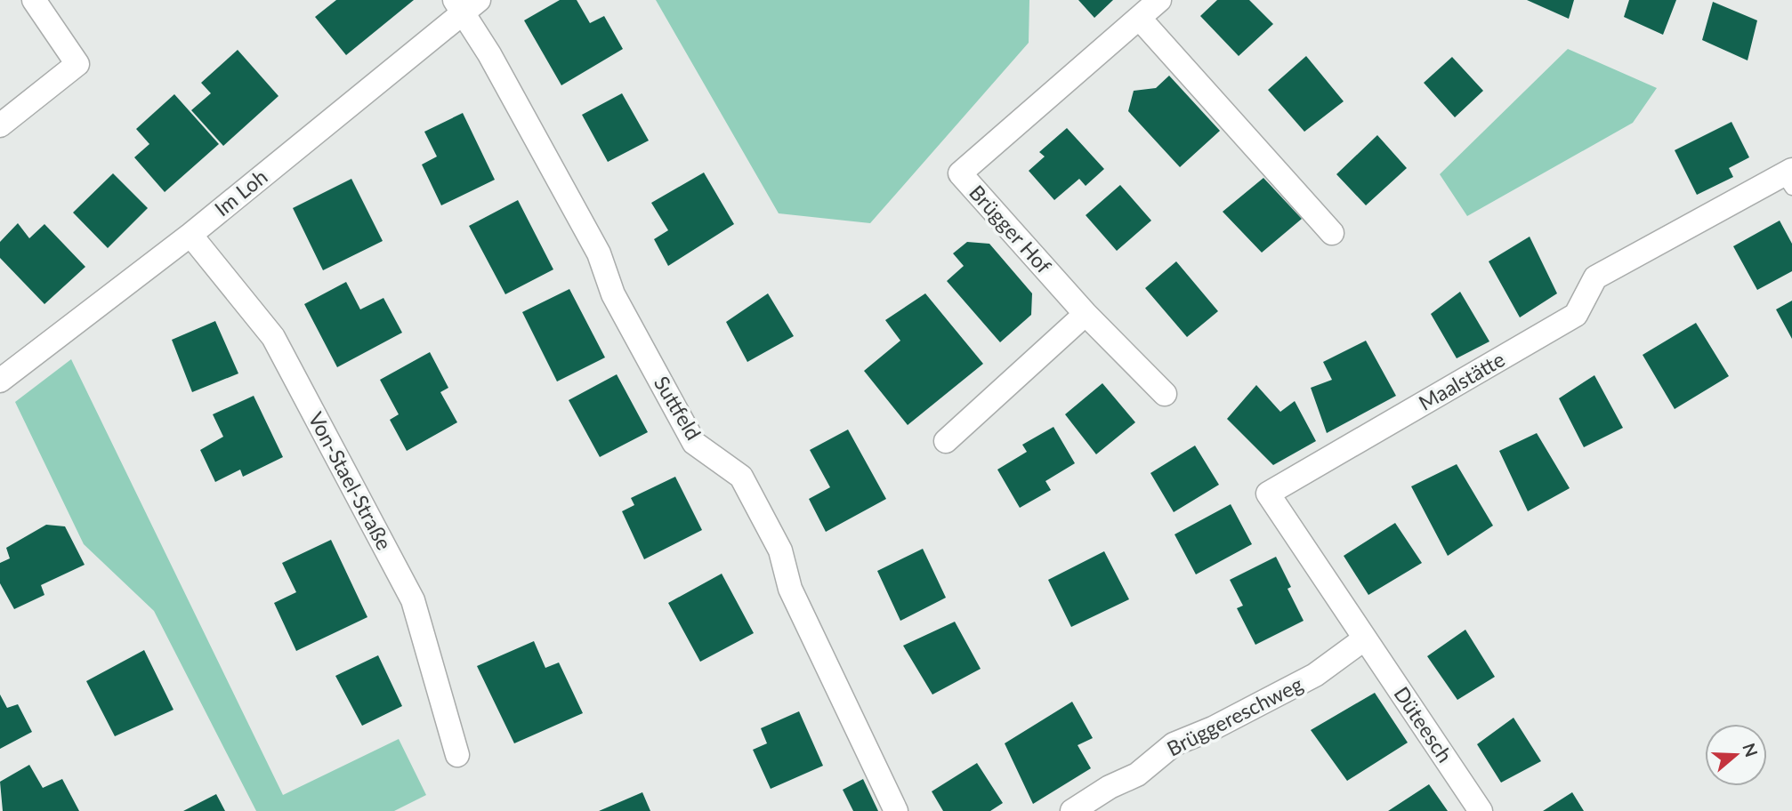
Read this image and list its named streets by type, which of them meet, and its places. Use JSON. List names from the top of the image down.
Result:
{
  "streets": {
    "street": [
      "Im Loh",
      "Brügger Hof",
      "Maalstätte",
      "Suttfeld",
      "Von-Stael-Straße",
      "Brüggereschweg",
      "Düteesch"
    ]
  },
  "crossings": [
    ["Im Loh", "Suttfeld"],
    ["Im Loh", "Von-Stael-Straße"],
    ["Maalstätte", "Brüggereschweg"],
    ["Maalstätte", "Düteesch"],
    ["Brüggereschweg", "Düteesch"]
  ],
  "north": "right"
}
